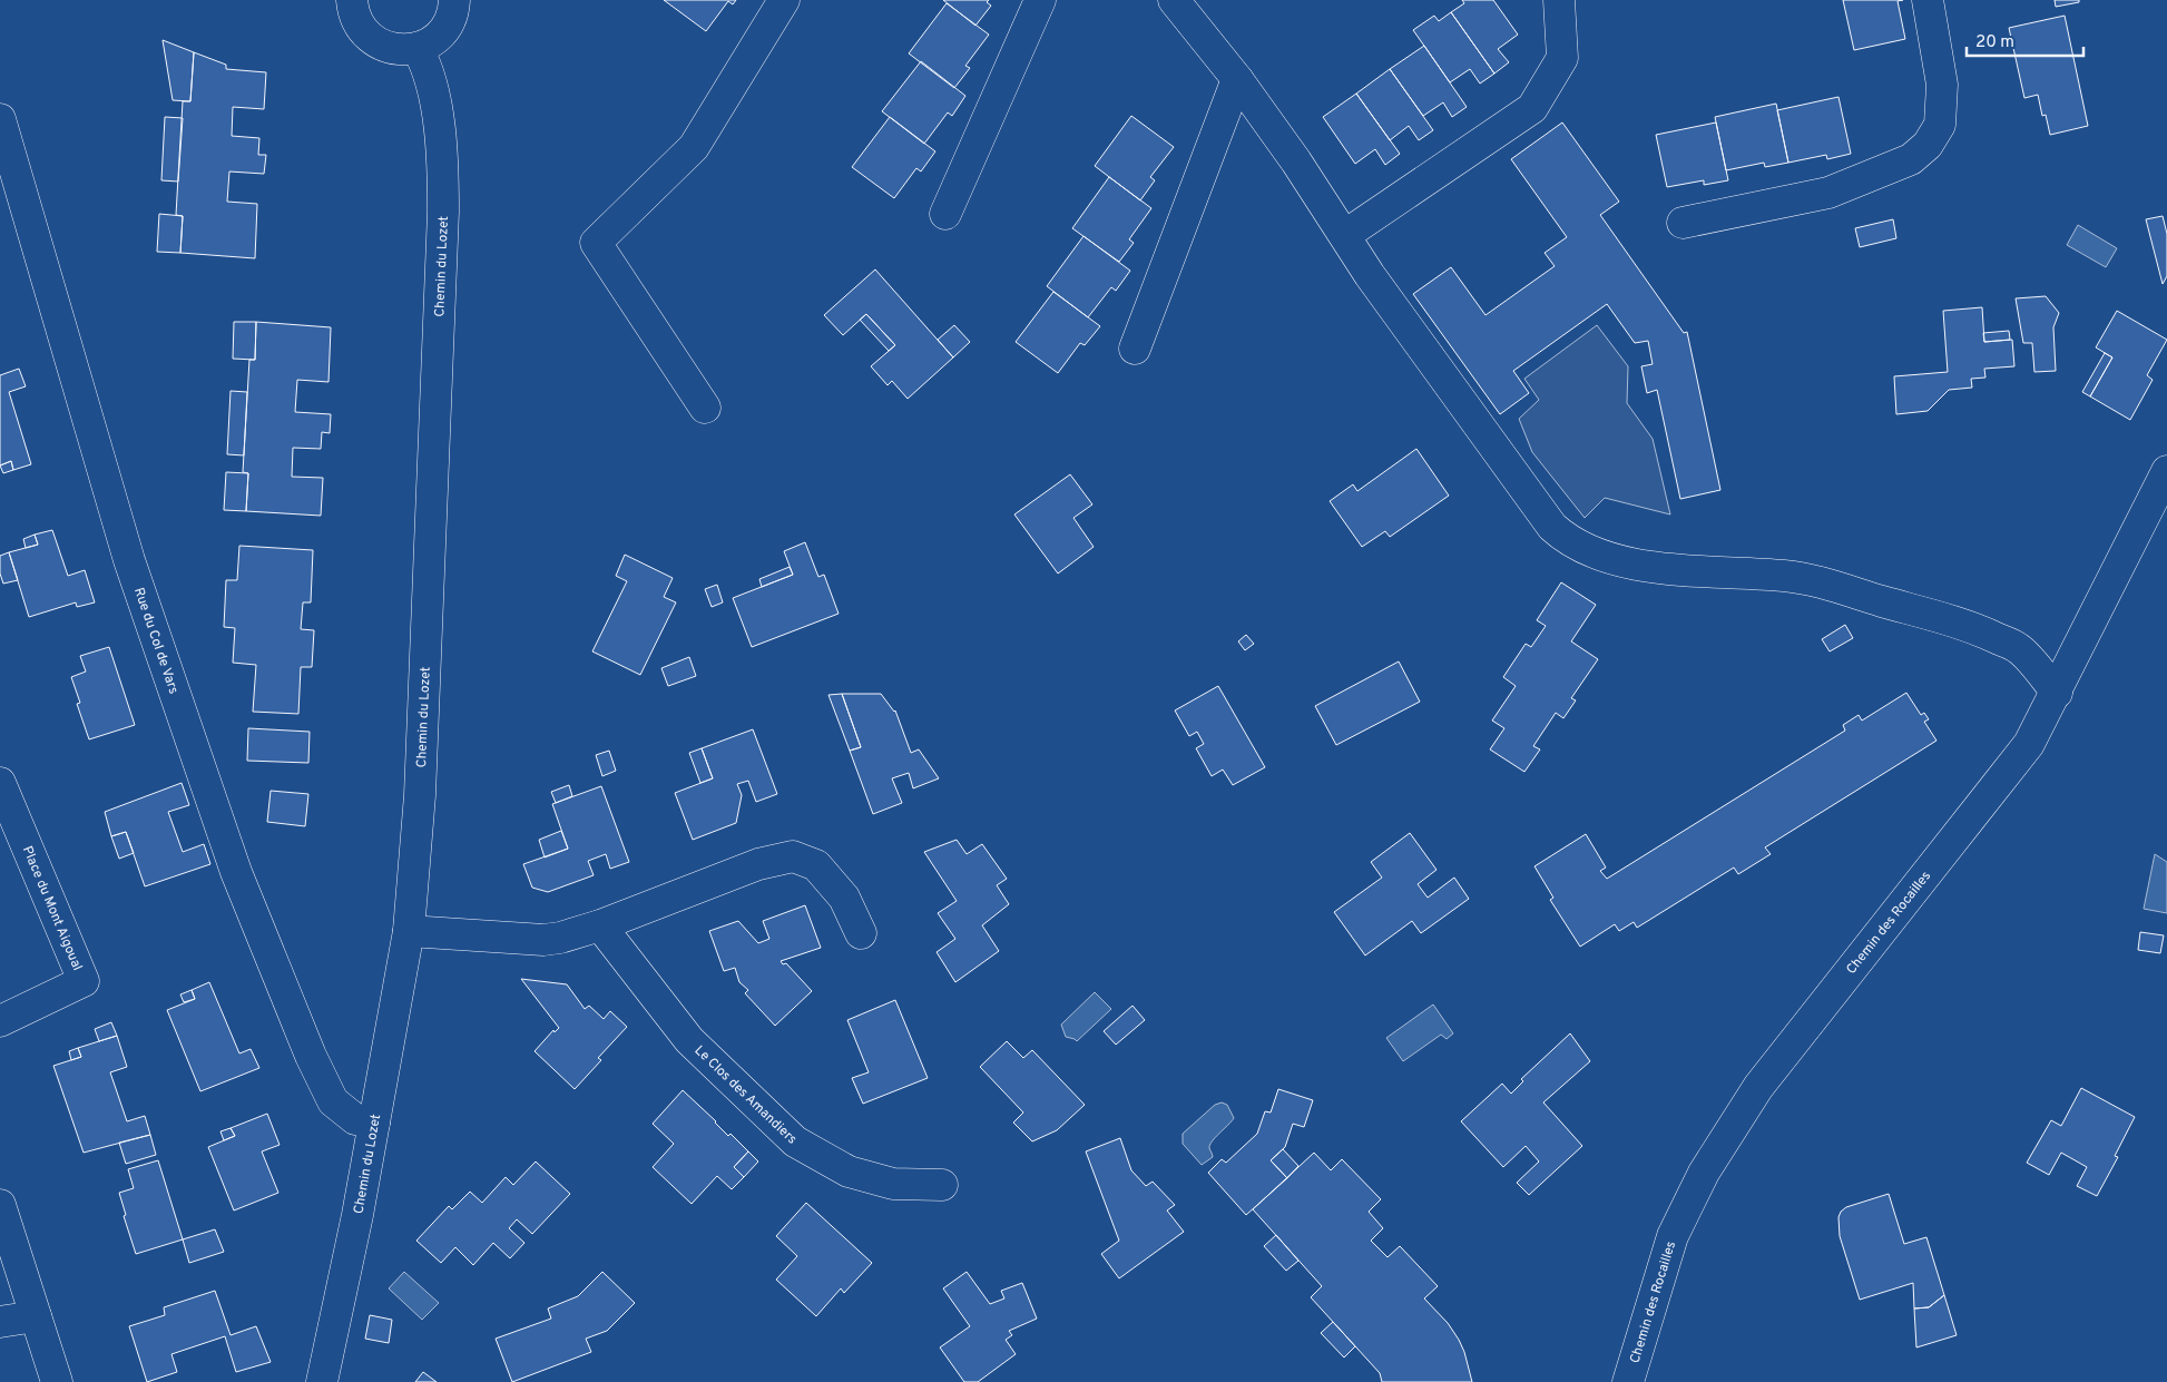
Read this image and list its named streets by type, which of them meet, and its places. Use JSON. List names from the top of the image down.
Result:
{
  "streets": {
    "street": [
      "Chemin du Lozet",
      "Rue du Col de Vars",
      "Place du Mont Aigoual",
      "Chemin des Rocailles",
      "Le Clos des Amandiers"
    ]
  },
  "crossings": [
    ["Chemin du Lozet", "Rue du Col de Vars"]
  ],
  "scale_bar": "20 m"
}
